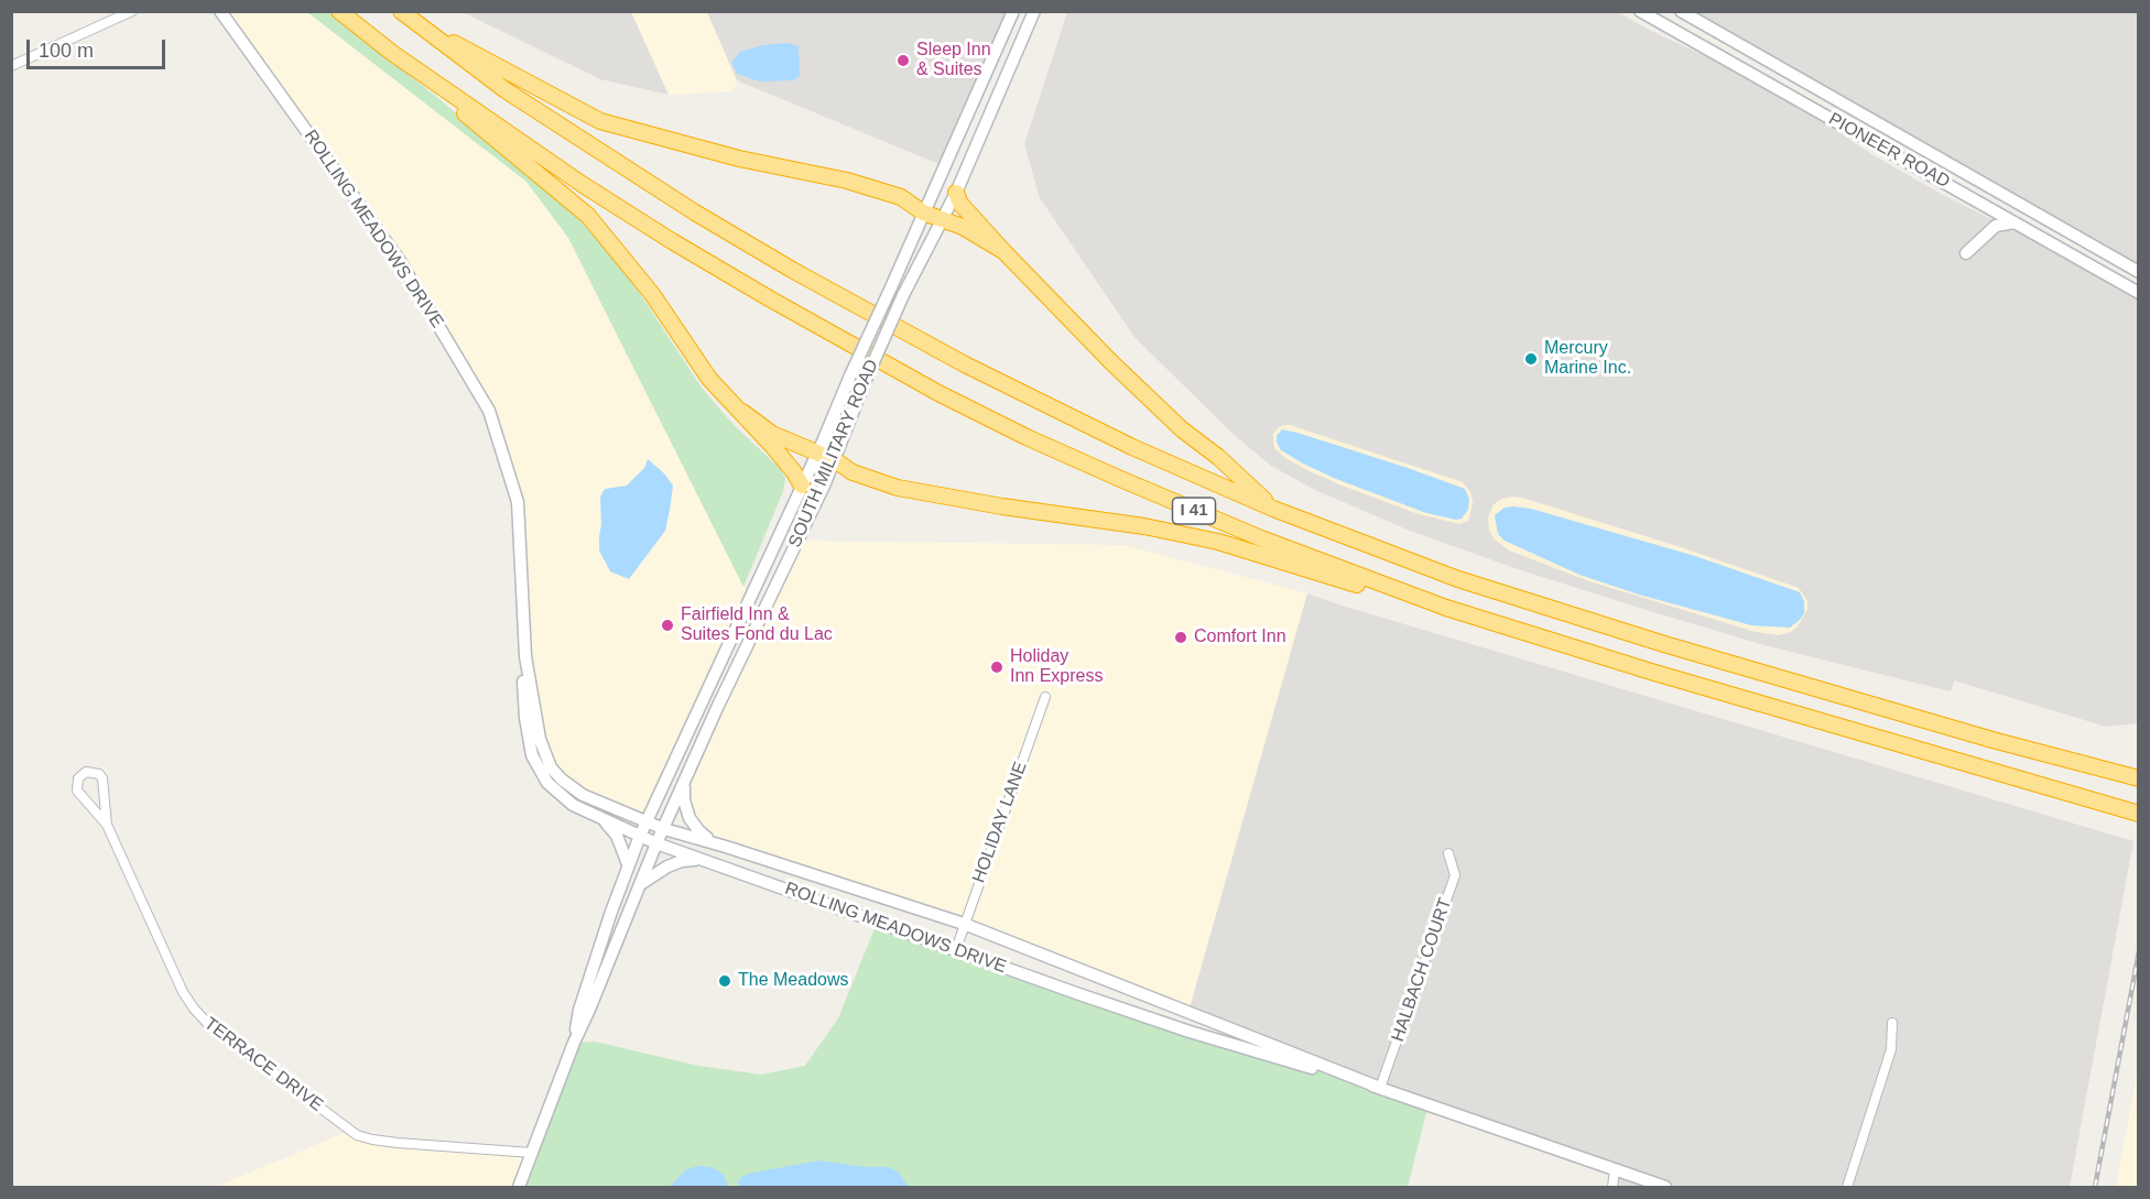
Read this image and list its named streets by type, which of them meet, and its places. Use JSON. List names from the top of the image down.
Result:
{
  "streets": {
    "highway": ["I 41"],
    "main road": ["PIONEER ROAD", "ROLLING MEADOWS DRIVE", "SOUTH MILITARY ROAD"],
    "street": ["HOLIDAY LANE", "HALBACH COURT", "TERRACE DRIVE"]
  },
  "crossings": [
    ["ROLLING MEADOWS DRIVE", "SOUTH MILITARY ROAD"],
    ["ROLLING MEADOWS DRIVE", "HOLIDAY LANE"],
    ["ROLLING MEADOWS DRIVE", "HALBACH COURT"],
    ["SOUTH MILITARY ROAD", "TERRACE DRIVE"]
  ],
  "places": [
    "Sleep Inn & Suites",
    "Mercury Marine Inc.",
    "Fairfield Inn & Suites Fond du Lac",
    "Comfort Inn",
    "Holiday Inn Express",
    "The Meadows"
  ],
  "scale_bar": "100 m"
}
